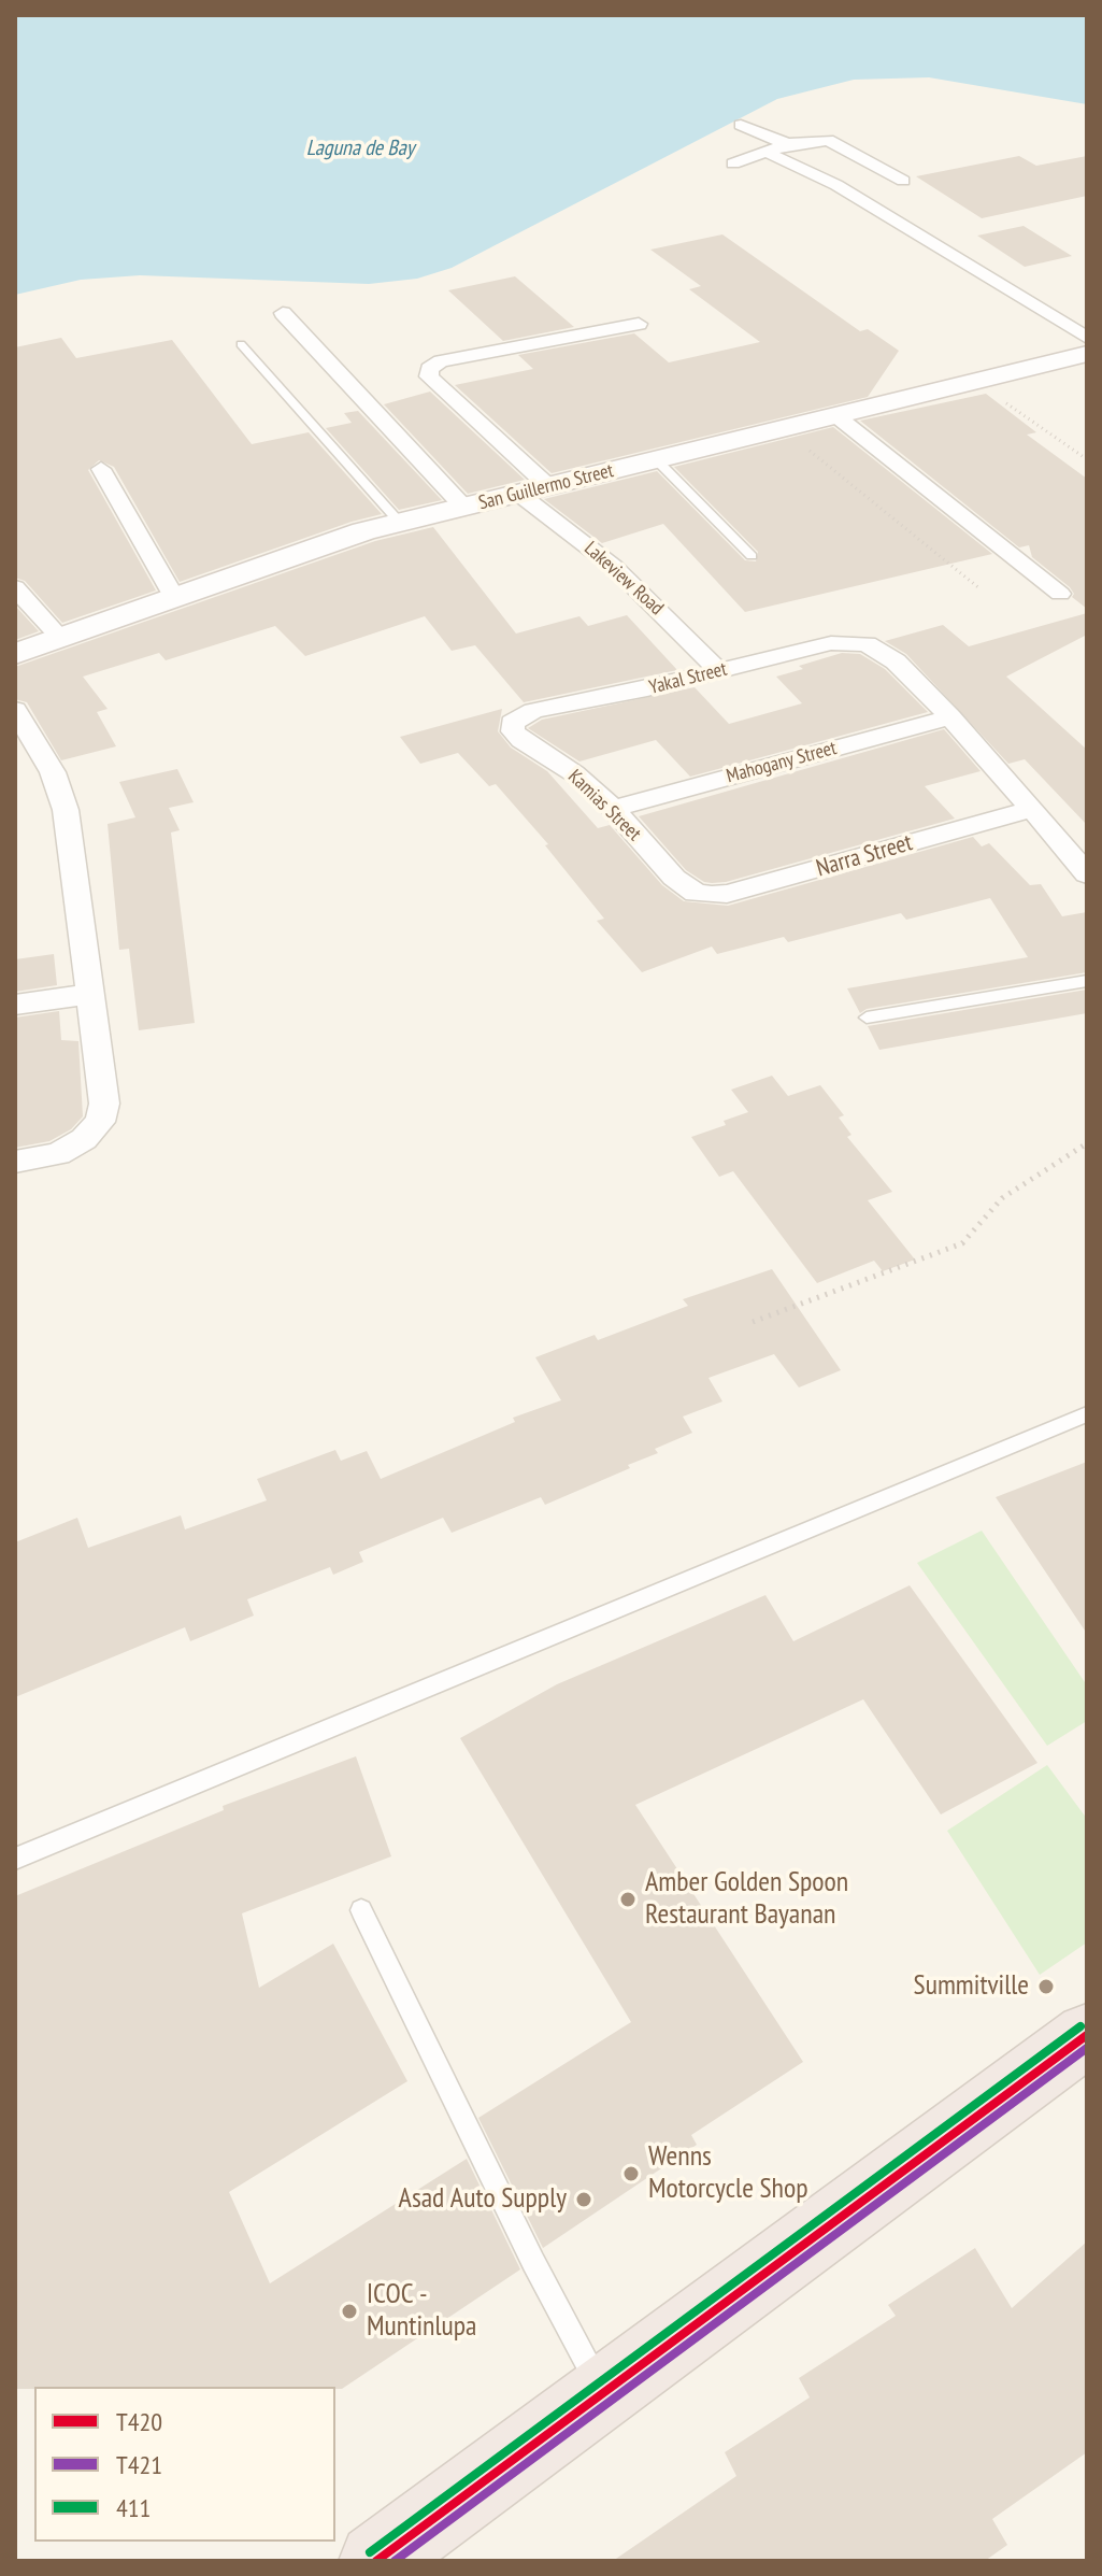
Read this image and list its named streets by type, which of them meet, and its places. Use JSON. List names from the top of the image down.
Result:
{
  "streets": {
    "main road": ["San Guillermo Street"],
    "street": [
      "Lakeview Road",
      "Yakal Street",
      "Mahogany Street",
      "Kamias Street",
      "Narra Street"
    ]
  },
  "crossings": [
    ["San Guillermo Street", "Lakeview Road"],
    ["Lakeview Road", "Yakal Street"],
    ["Yakal Street", "Mahogany Street"],
    ["Yakal Street", "Kamias Street"],
    ["Mahogany Street", "Kamias Street"],
    ["Kamias Street", "Narra Street"]
  ],
  "water": ["Laguna de Bay"],
  "places": [
    "Amber Golden Spoon Restaurant Bayanan",
    "Summitville",
    "Wenns Motorcycle Shop",
    "Asad Auto Supply",
    "ICOC - Muntinlupa"
  ],
  "lines": ["transit line 411", "transit line T420", "transit line T421"],
  "legend": ["T420", "T421", "411"]
}
